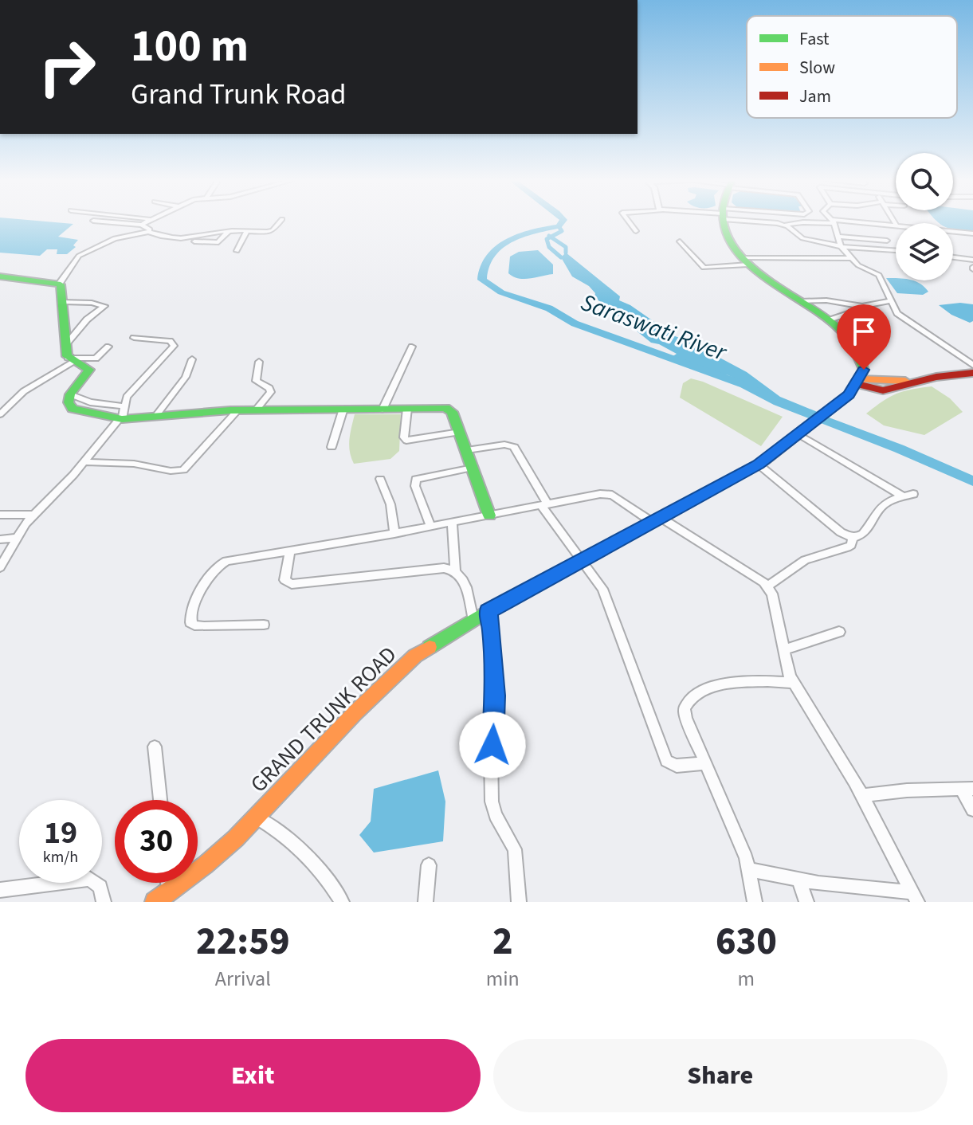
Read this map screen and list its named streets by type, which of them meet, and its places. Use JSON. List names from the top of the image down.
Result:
{
  "streets": {
    "main road": ["GRAND TRUNK ROAD"]
  },
  "water": ["Saraswati River"],
  "legend": ["Fast", "Slow", "Jam"],
  "page": {
    "turn": ["100 m", "Grand Trunk Road"],
    "speed": "19 km/h",
    "limit": "30",
    "eta": [
      "22:59",
      "Arrival",
      "2",
      "min",
      "630",
      "m"
    ],
    "buttons": ["Exit", "Share"]
  }
}
